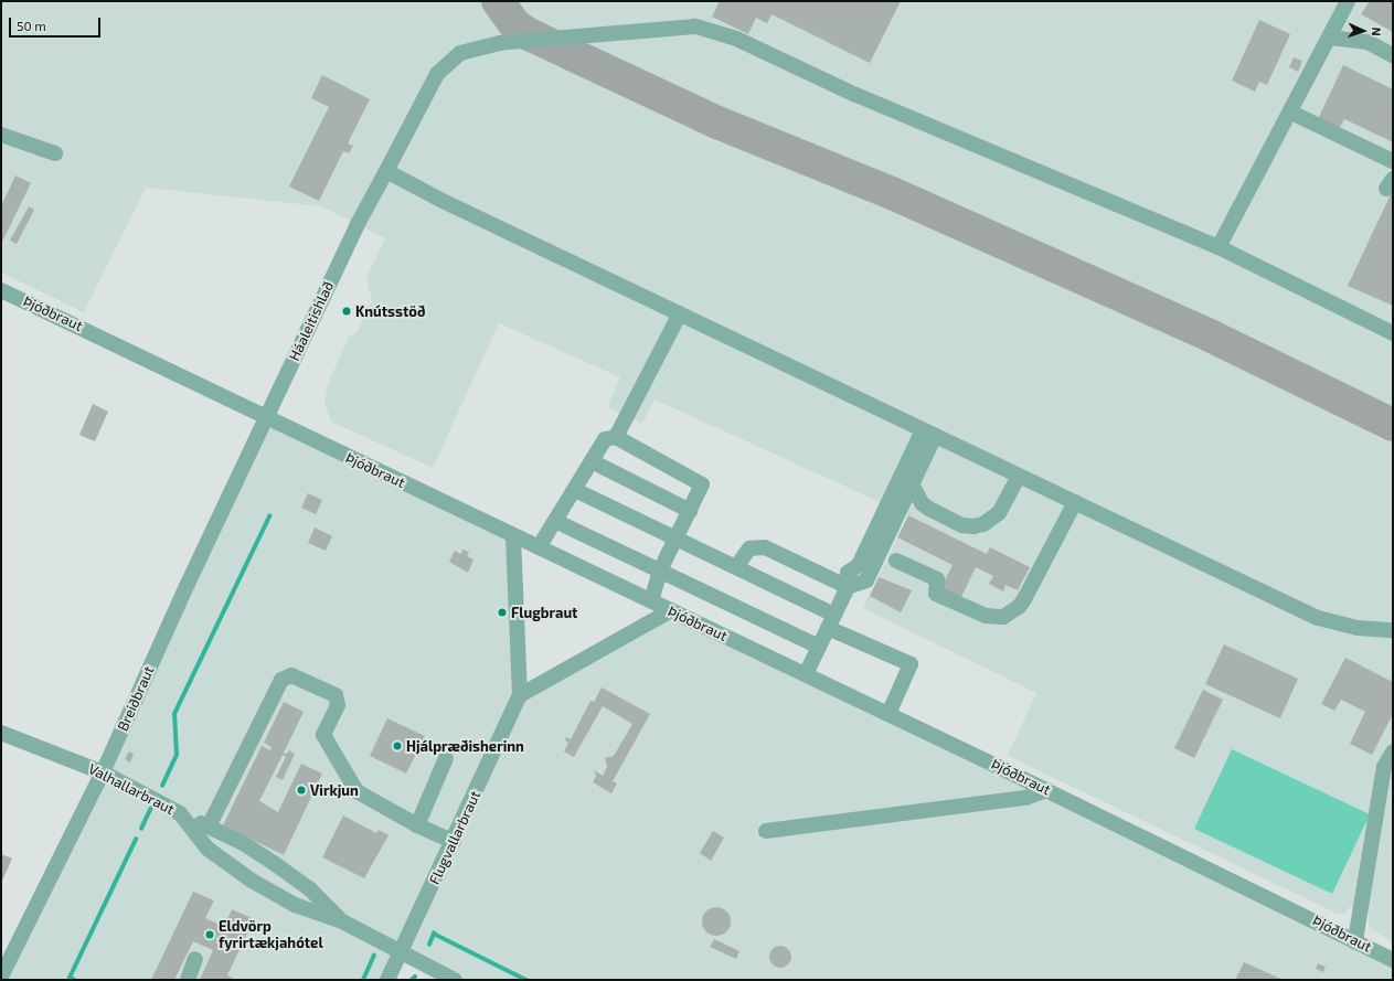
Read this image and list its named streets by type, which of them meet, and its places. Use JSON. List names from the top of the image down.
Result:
{
  "streets": {
    "street": [
      "Þjóðbraut",
      "Háaleitishlað",
      "Breiðbraut",
      "Valhallarbraut",
      "Flugvallarbraut"
    ]
  },
  "crossings": [
    ["Þjóðbraut", "Háaleitishlað"],
    ["Þjóðbraut", "Breiðbraut"],
    ["Þjóðbraut", "Flugvallarbraut"],
    ["Háaleitishlað", "Breiðbraut"],
    ["Breiðbraut", "Valhallarbraut"],
    ["Valhallarbraut", "Flugvallarbraut"]
  ],
  "places": [
    "Knútsstöð",
    "Flugbraut",
    "Hjálpræðisherinn",
    "Virkjun",
    "Eldvörp fyrirtækjahótel"
  ],
  "scale_bar": "50 m",
  "north": "right"
}
